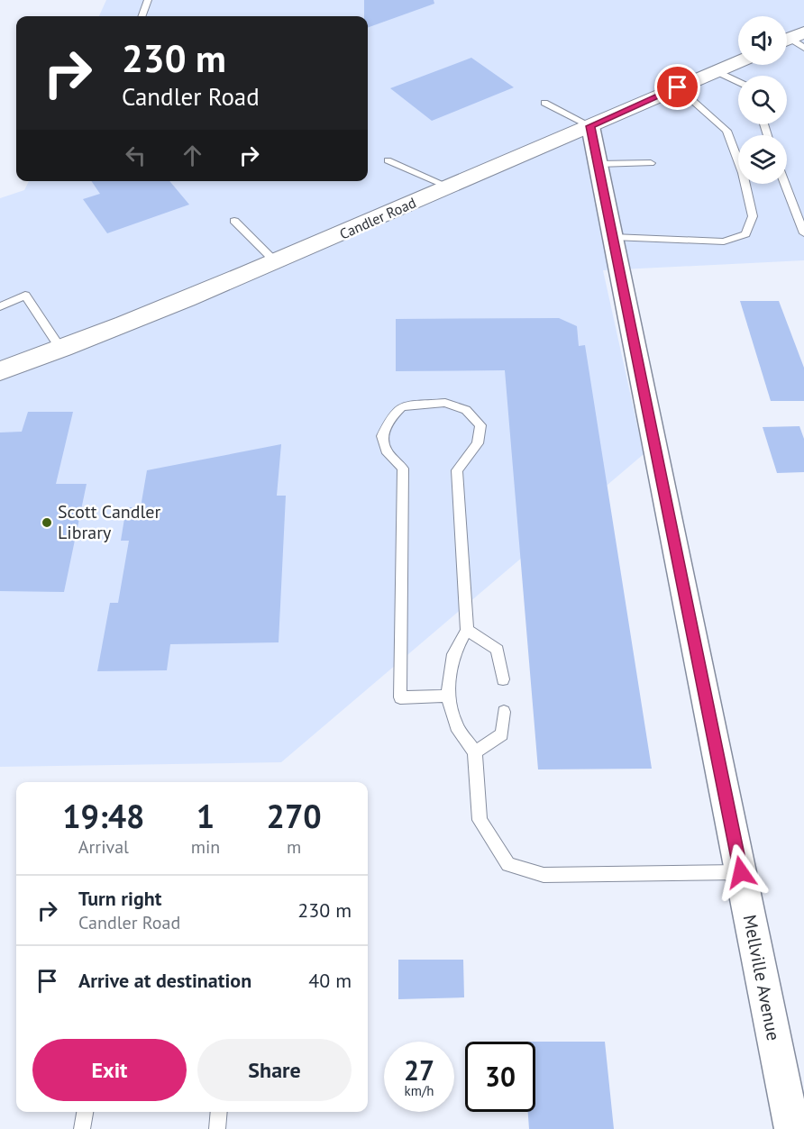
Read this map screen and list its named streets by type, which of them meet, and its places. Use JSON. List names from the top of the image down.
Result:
{
  "streets": {
    "main road": ["Candler Road"],
    "street": ["Mellville Avenue"]
  },
  "crossings": [
    ["Candler Road", "Mellville Avenue"]
  ],
  "places": ["Scott Candler Library"],
  "page": {
    "turn": ["230 m", "Candler Road"],
    "eta": [
      "19:48",
      "Arrival",
      "1",
      "min",
      "270",
      "m"
    ],
    "list": [
      {
        "name": "Turn right",
        "note": "Candler Road",
        "value": "230 m"
      },
      {
        "name": "Arrive at destination",
        "value": "40 m"
      }
    ],
    "buttons": ["Exit", "Share"],
    "speed": "27 km/h",
    "limit": "30"
  }
}
